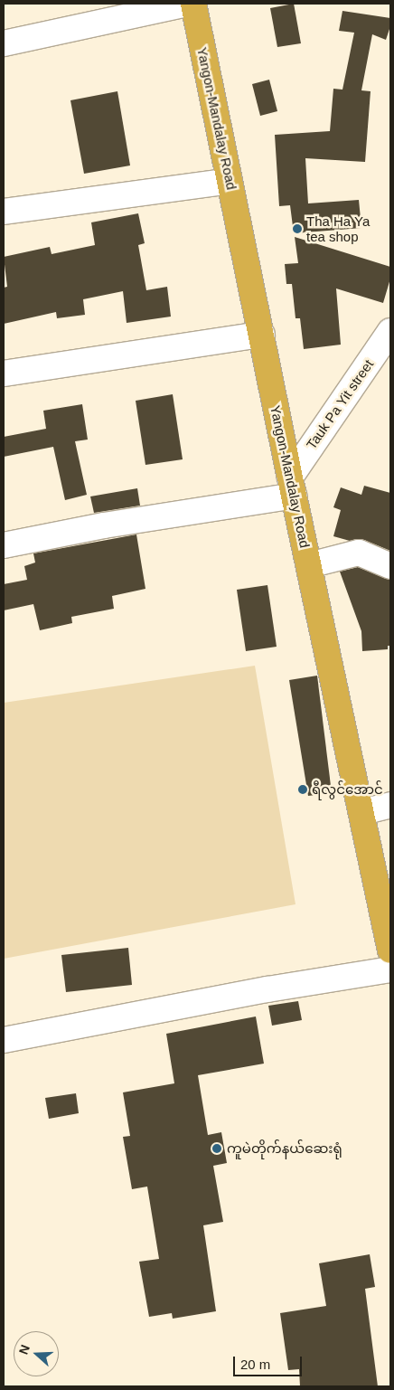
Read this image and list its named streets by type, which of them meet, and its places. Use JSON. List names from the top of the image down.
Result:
{
  "streets": {
    "highway": ["Yangon-Mandalay Road"],
    "street": ["Tauk Pa Yit street"]
  },
  "crossings": [
    ["Yangon-Mandalay Road", "Tauk Pa Yit street"]
  ],
  "places": ["Tha Ha Ya tea shop", "ရီလွင်အောင်", "ကူမဲတိုက်နယ်ဆေးရုံ"],
  "scale_bar": "20 m",
  "north": "left"
}
